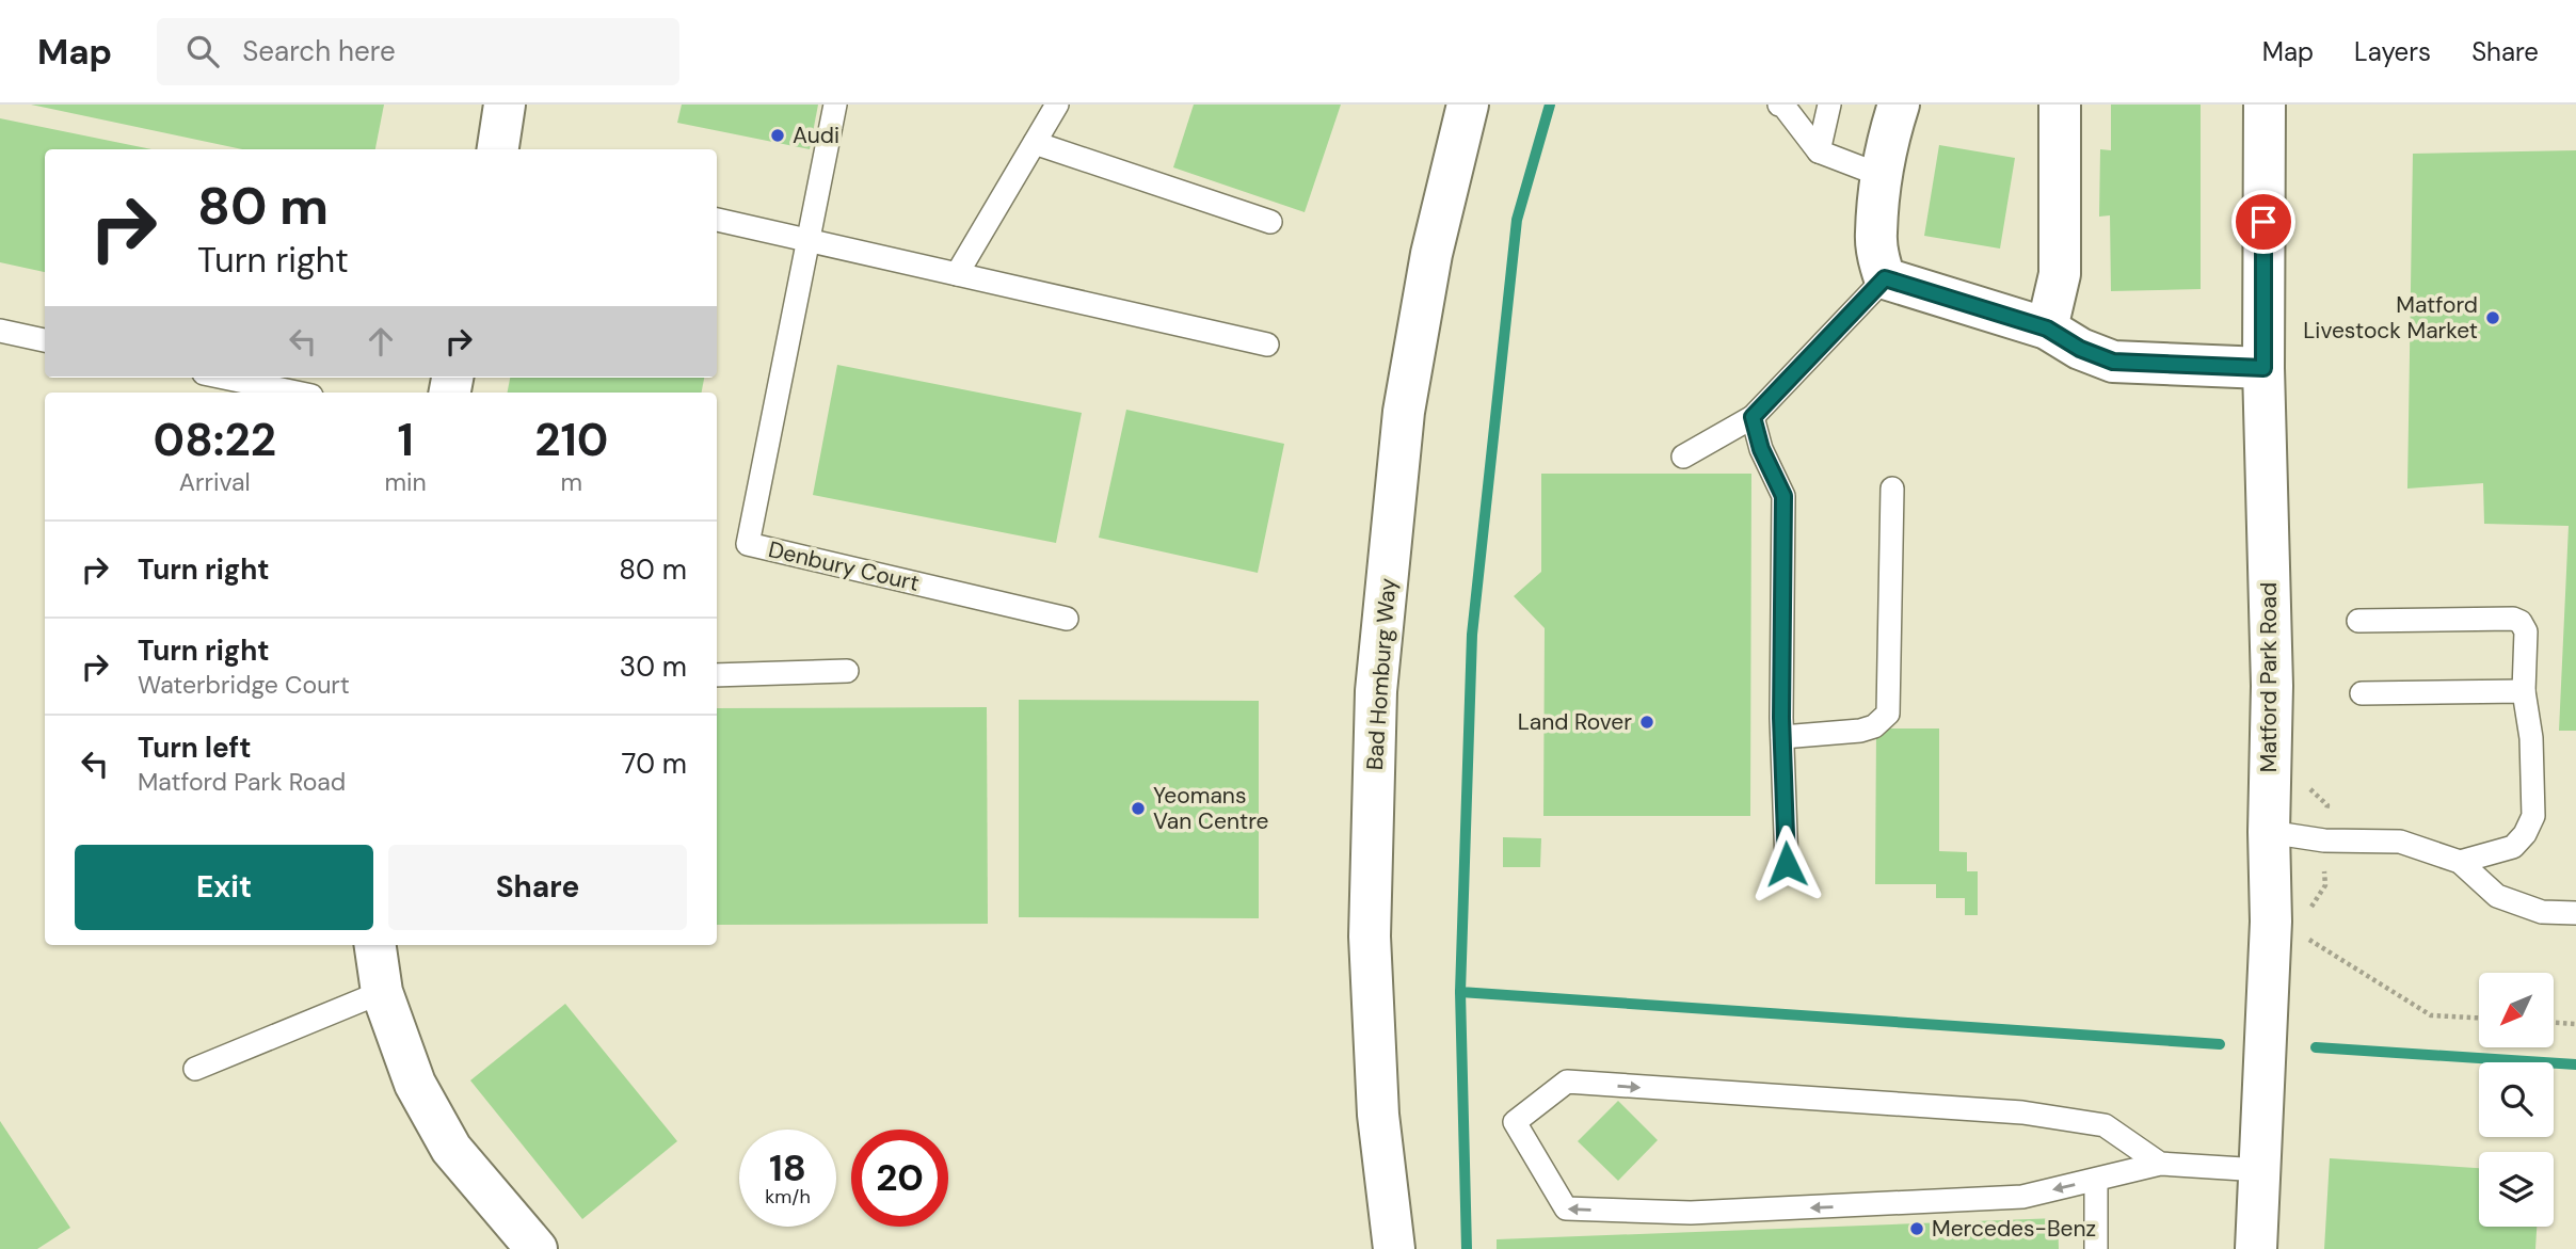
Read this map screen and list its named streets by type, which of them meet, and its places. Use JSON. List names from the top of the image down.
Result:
{
  "streets": {
    "street": ["Bad Homburg Way", "Matford Park Road"],
    "lane": ["Denbury Court"]
  },
  "places": [
    "Audi",
    "Matford Livestock Market",
    "Land Rover",
    "Yeomans Van Centre",
    "Mercedes-Benz"
  ],
  "north": "bottom left",
  "page": {
    "header": "Map",
    "search": "Search here",
    "nav": ["Map", "Layers", "Share"],
    "turn": ["80 m", "Turn right"],
    "eta": [
      "08:22",
      "Arrival",
      "1",
      "min",
      "210",
      "m"
    ],
    "list": [
      {
        "name": "Turn right",
        "value": "80 m"
      },
      {
        "name": "Turn right",
        "note": "Waterbridge Court",
        "value": "30 m"
      },
      {
        "name": "Turn left",
        "note": "Matford Park Road",
        "value": "70 m"
      }
    ],
    "buttons": ["Exit", "Share"],
    "speed": "18 km/h",
    "limit": "20"
  }
}
